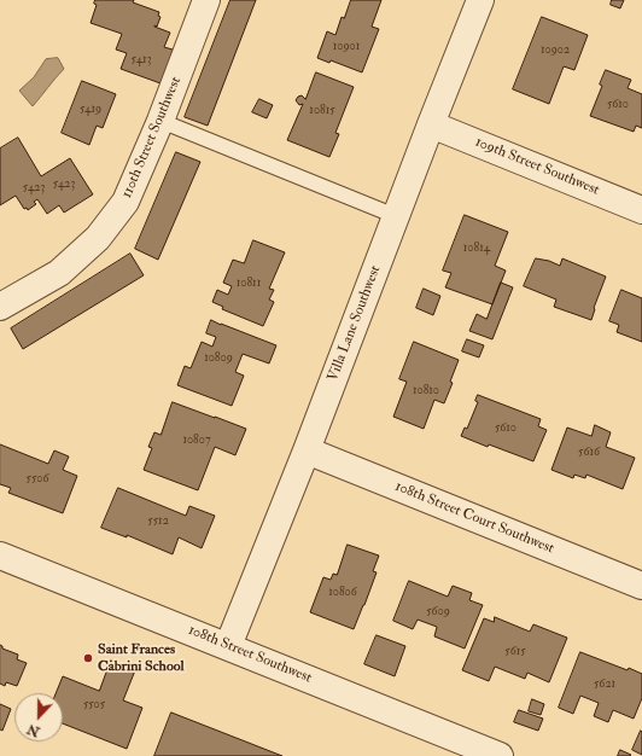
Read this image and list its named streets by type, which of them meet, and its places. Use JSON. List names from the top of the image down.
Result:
{
  "streets": {
    "street": [
      "110th Street Southwest",
      "109th Street Southwest",
      "Villa Lane Southwest",
      "108th Street Court Southwest",
      "108th Street Southwest"
    ]
  },
  "crossings": [
    ["109th Street Southwest", "Villa Lane Southwest"],
    ["Villa Lane Southwest", "108th Street Court Southwest"],
    ["Villa Lane Southwest", "108th Street Southwest"]
  ],
  "places": ["Saint Frances Cabrini School"],
  "house_numbers": [
    "10901",
    "10902",
    "5413",
    "5610",
    "5419",
    "10815",
    "5423",
    "5423",
    "10814",
    "10811",
    "10809",
    "10810",
    "5610",
    "10807",
    "5616",
    "5506",
    "5512",
    "10806",
    "5609",
    "5615",
    "5621",
    "5505"
  ],
  "north": "bottom"
}
